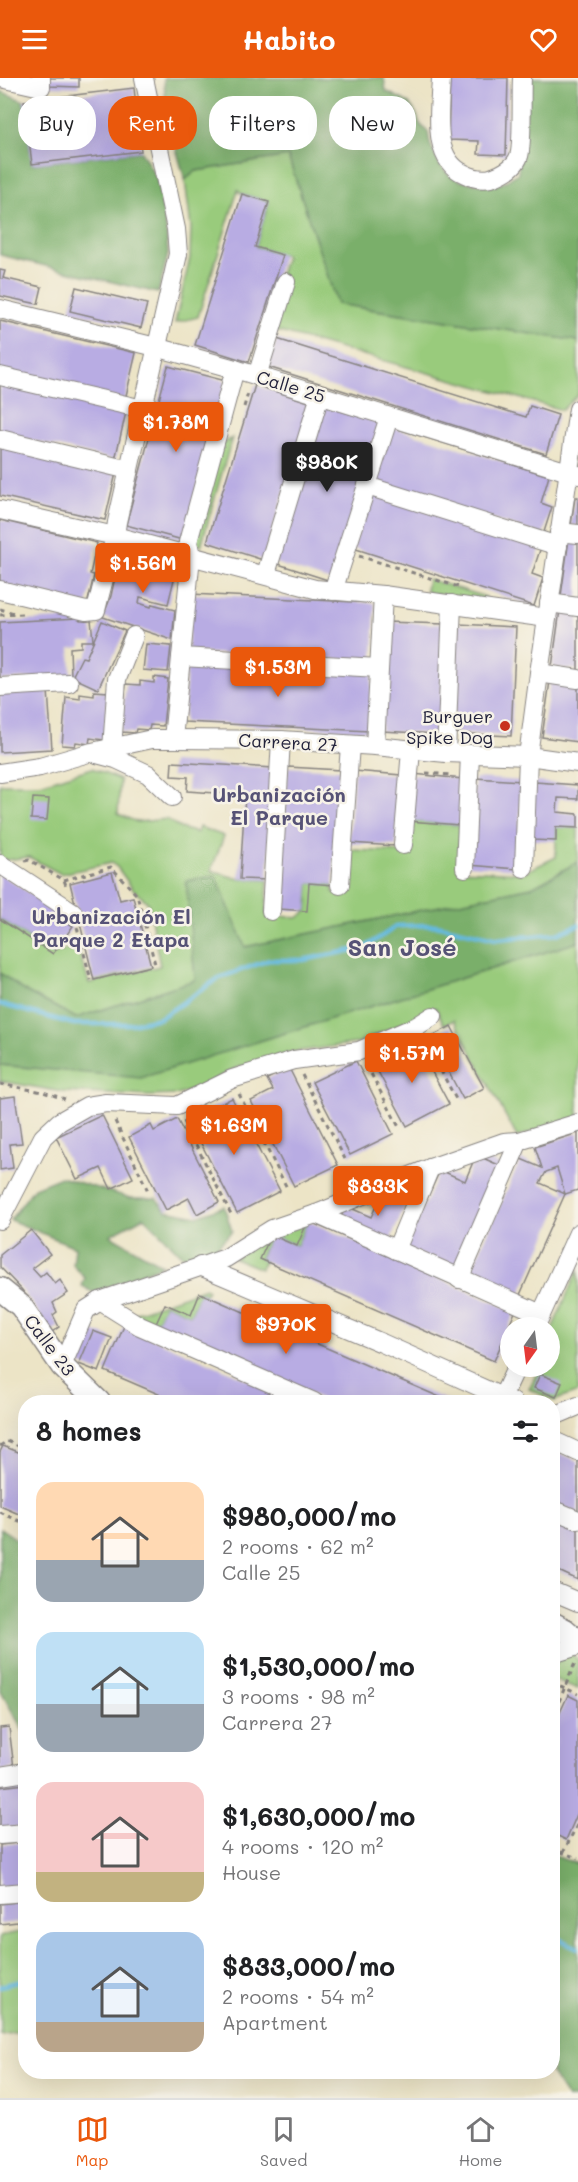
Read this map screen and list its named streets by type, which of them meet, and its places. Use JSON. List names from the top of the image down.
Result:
{
  "streets": {
    "main road": ["Calle 23"],
    "street": ["Calle 25", "Carrera 27"]
  },
  "districts": ["Urbanización El Parque", "Urbanización El Parque 2 Etapa", "San José"],
  "places": ["Burguer Spike Dog"],
  "north": "bottom",
  "page": {
    "header": "Habito",
    "chip": [
      "Buy",
      "Rent",
      "Filters",
      "New"
    ],
    "price": [
      "$1.78M",
      "$980K",
      "$1.56M",
      "$1.53M",
      "$1.57M",
      "$1.63M",
      "$833K",
      "$970K"
    ],
    "heading": "8 homes",
    "list": [
      {
        "name": "$980,000/mo",
        "note": "2 rooms · 62 m² · Calle 25"
      },
      {
        "name": "$1,530,000/mo",
        "note": "3 rooms · 98 m² · Carrera 27"
      },
      {
        "name": "$1,630,000/mo",
        "note": "4 rooms · 120 m² · House"
      },
      {
        "name": "$833,000/mo",
        "note": "2 rooms · 54 m² · Apartment"
      }
    ],
    "tabs": ["Map", "Saved", "Home"]
  }
}
